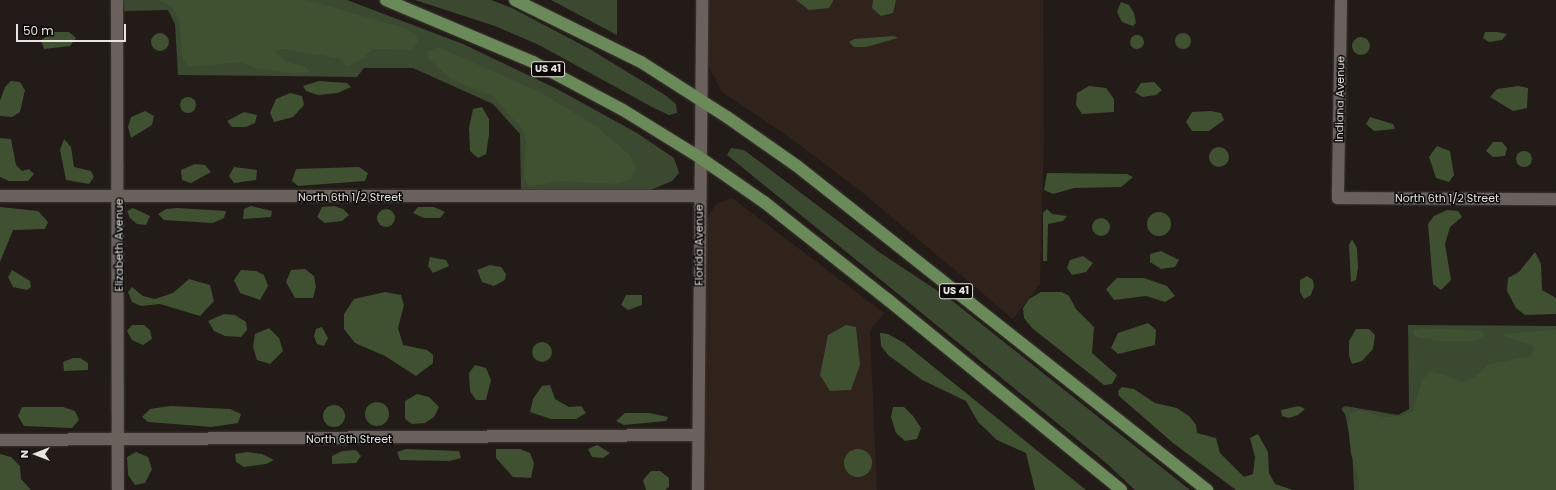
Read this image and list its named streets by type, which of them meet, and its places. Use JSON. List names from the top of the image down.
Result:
{
  "streets": {
    "main road": ["US 41"],
    "street": [
      "Indiana Avenue",
      "North 6th 1/2 Street",
      "Elizabeth Avenue",
      "Florida Avenue",
      "North 6th Street"
    ]
  },
  "crossings": [
    ["US 41", "Florida Avenue"],
    ["Indiana Avenue", "North 6th 1/2 Street"],
    ["North 6th 1/2 Street", "Elizabeth Avenue"],
    ["North 6th 1/2 Street", "Florida Avenue"],
    ["Elizabeth Avenue", "North 6th Street"],
    ["Florida Avenue", "North 6th Street"]
  ],
  "scale_bar": "50 m",
  "north": "left"
}
